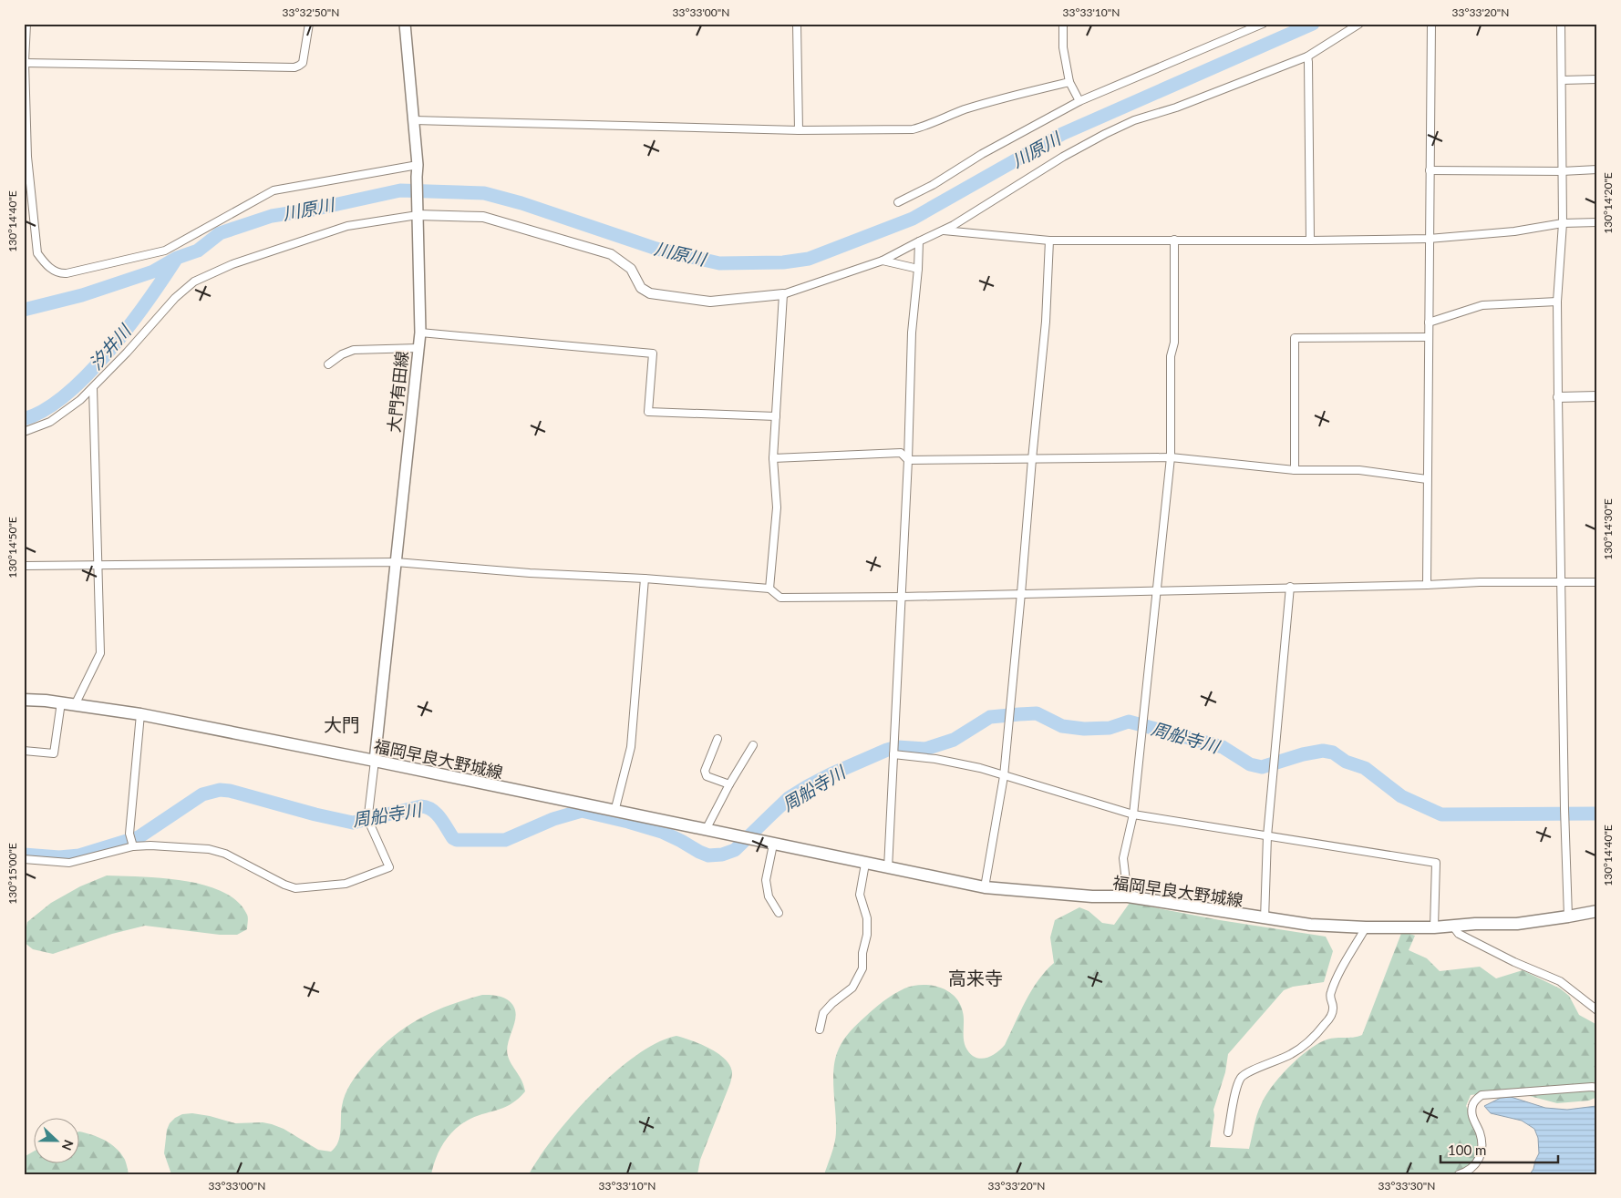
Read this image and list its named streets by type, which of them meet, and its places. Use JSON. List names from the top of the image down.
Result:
{
  "streets": {
    "main road": ["大門有田線", "福岡早良大野城線"]
  },
  "crossings": [
    ["大門有田線", "福岡早良大野城線"]
  ],
  "districts": ["大門", "高来寺"],
  "water": ["川原川", "汐井川", "周船寺川"],
  "scale_bar": "100 m",
  "north": "right",
  "coordinates": [
    "33°32'50\"N",
    "33°33'00\"N",
    "33°33'10\"N",
    "33°33'20\"N",
    "130°14'20\"E",
    "130°14'40\"E",
    "130°14'30\"E",
    "130°14'50\"E",
    "130°15'00\"E",
    "33°33'30\"N"
  ]
}
